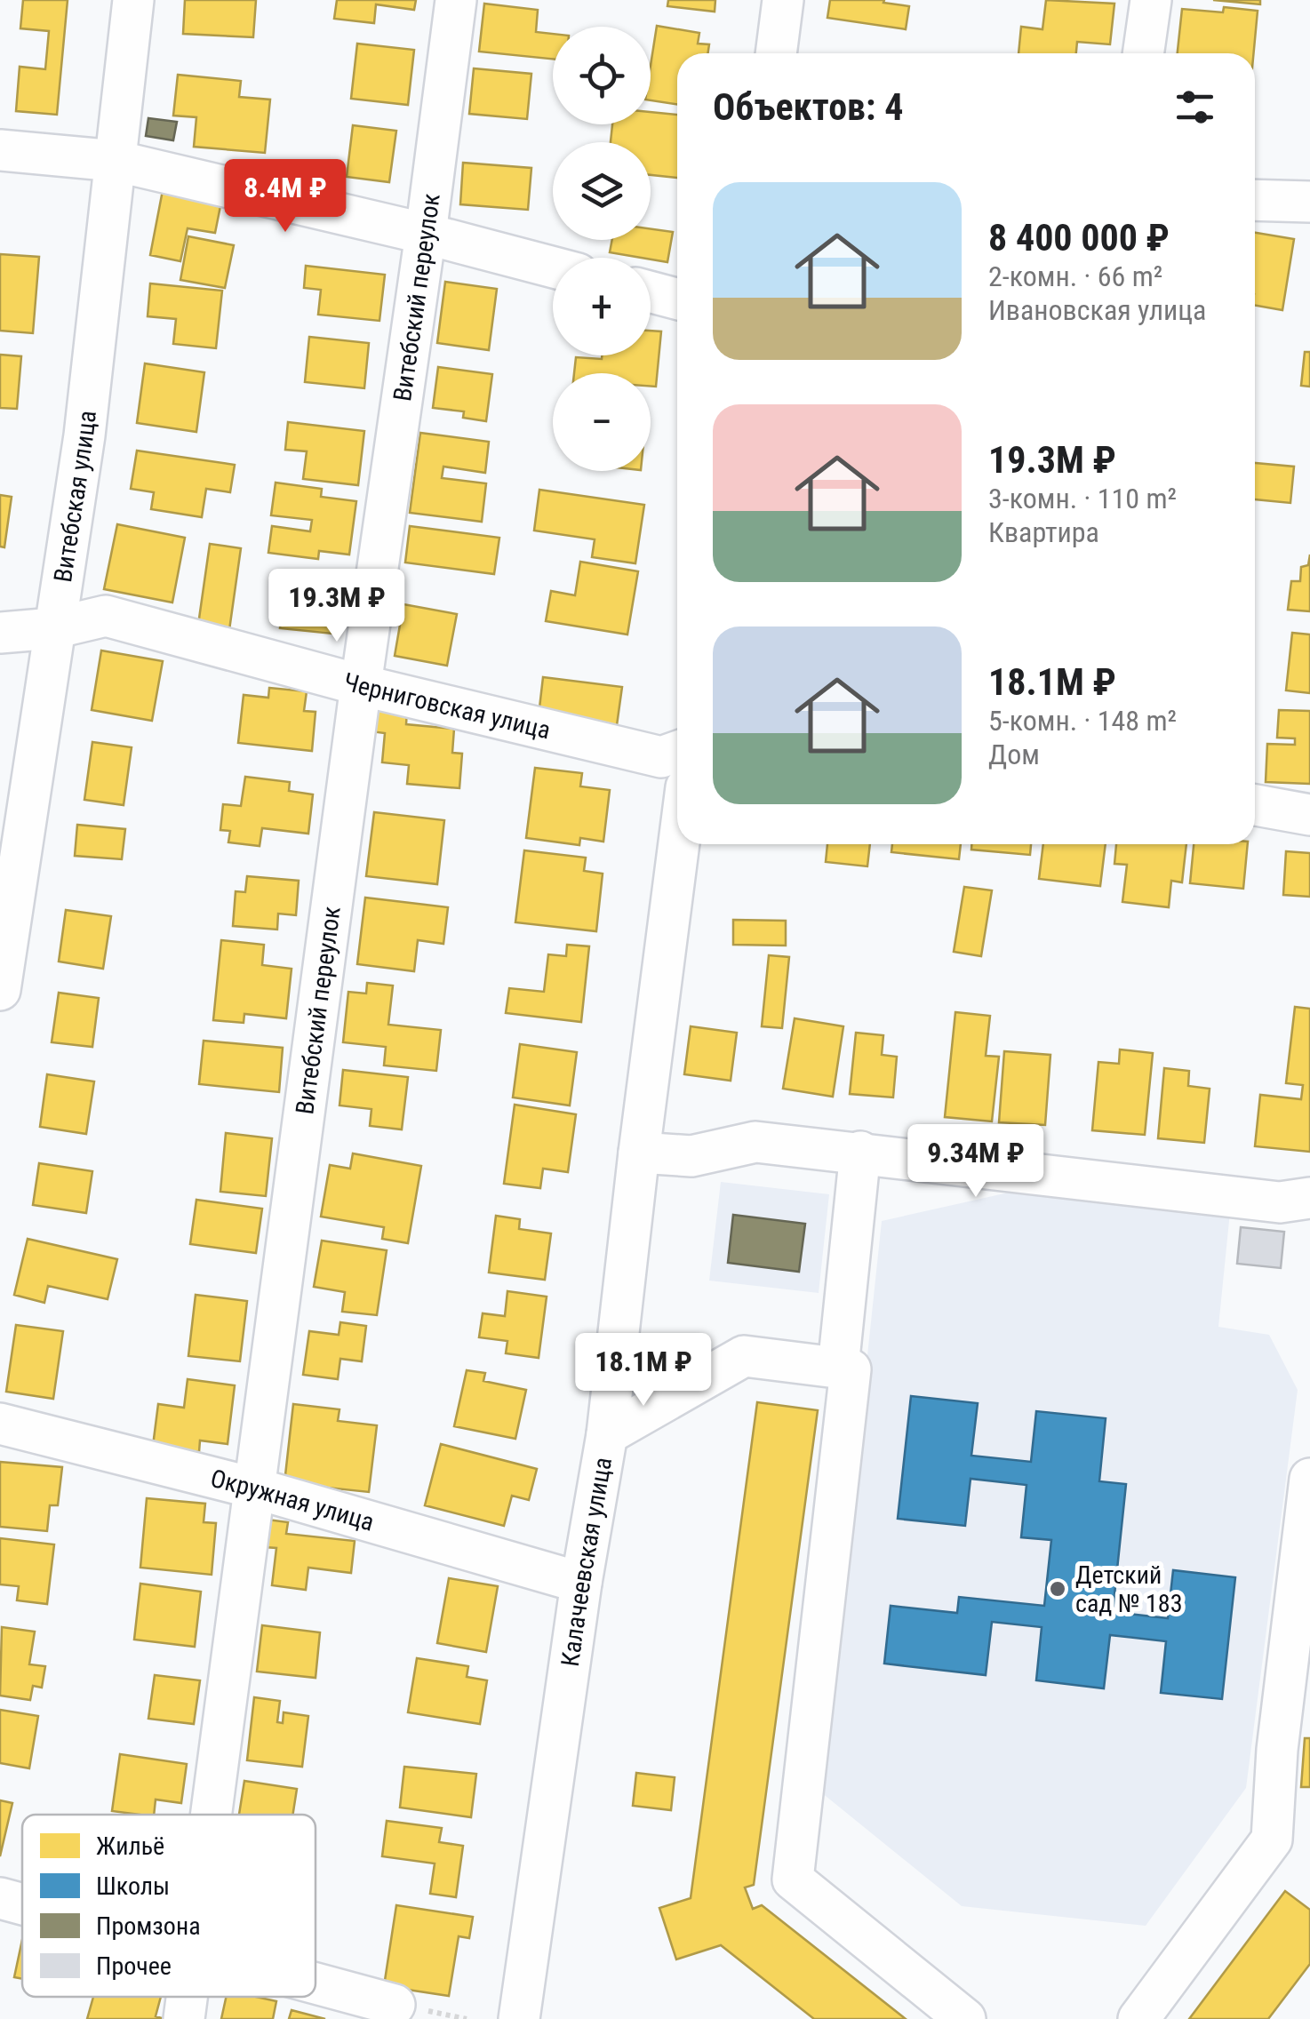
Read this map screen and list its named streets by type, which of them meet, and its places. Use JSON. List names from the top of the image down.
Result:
{
  "streets": {
    "street": [
      "Витебский переулок",
      "Витебская улица",
      "Черниговская улица",
      "Окружная улица",
      "Калачеевская улица"
    ]
  },
  "crossings": [
    ["Витебский переулок", "Черниговская улица"],
    ["Витебский переулок", "Окружная улица"],
    ["Витебская улица", "Черниговская улица"],
    ["Окружная улица", "Калачеевская улица"]
  ],
  "places": ["Детский сад № 183"],
  "legend": [
    "Жильё",
    "Школы",
    "Промзона",
    "Прочее"
  ],
  "page": {
    "map_buttons": ["+", "−"],
    "heading": "Объектов: 4",
    "price": [
      "8.4M ₽",
      "19.3M ₽",
      "9.34M ₽",
      "18.1M ₽"
    ],
    "list": [
      {
        "name": "8 400 000 ₽",
        "note": "2-комн. · 66 m² · Ивановская улица"
      },
      {
        "name": "19.3M ₽",
        "note": "3-комн. · 110 m² · Квартира"
      },
      {
        "name": "18.1M ₽",
        "note": "5-комн. · 148 m² · Дом"
      }
    ]
  }
}
